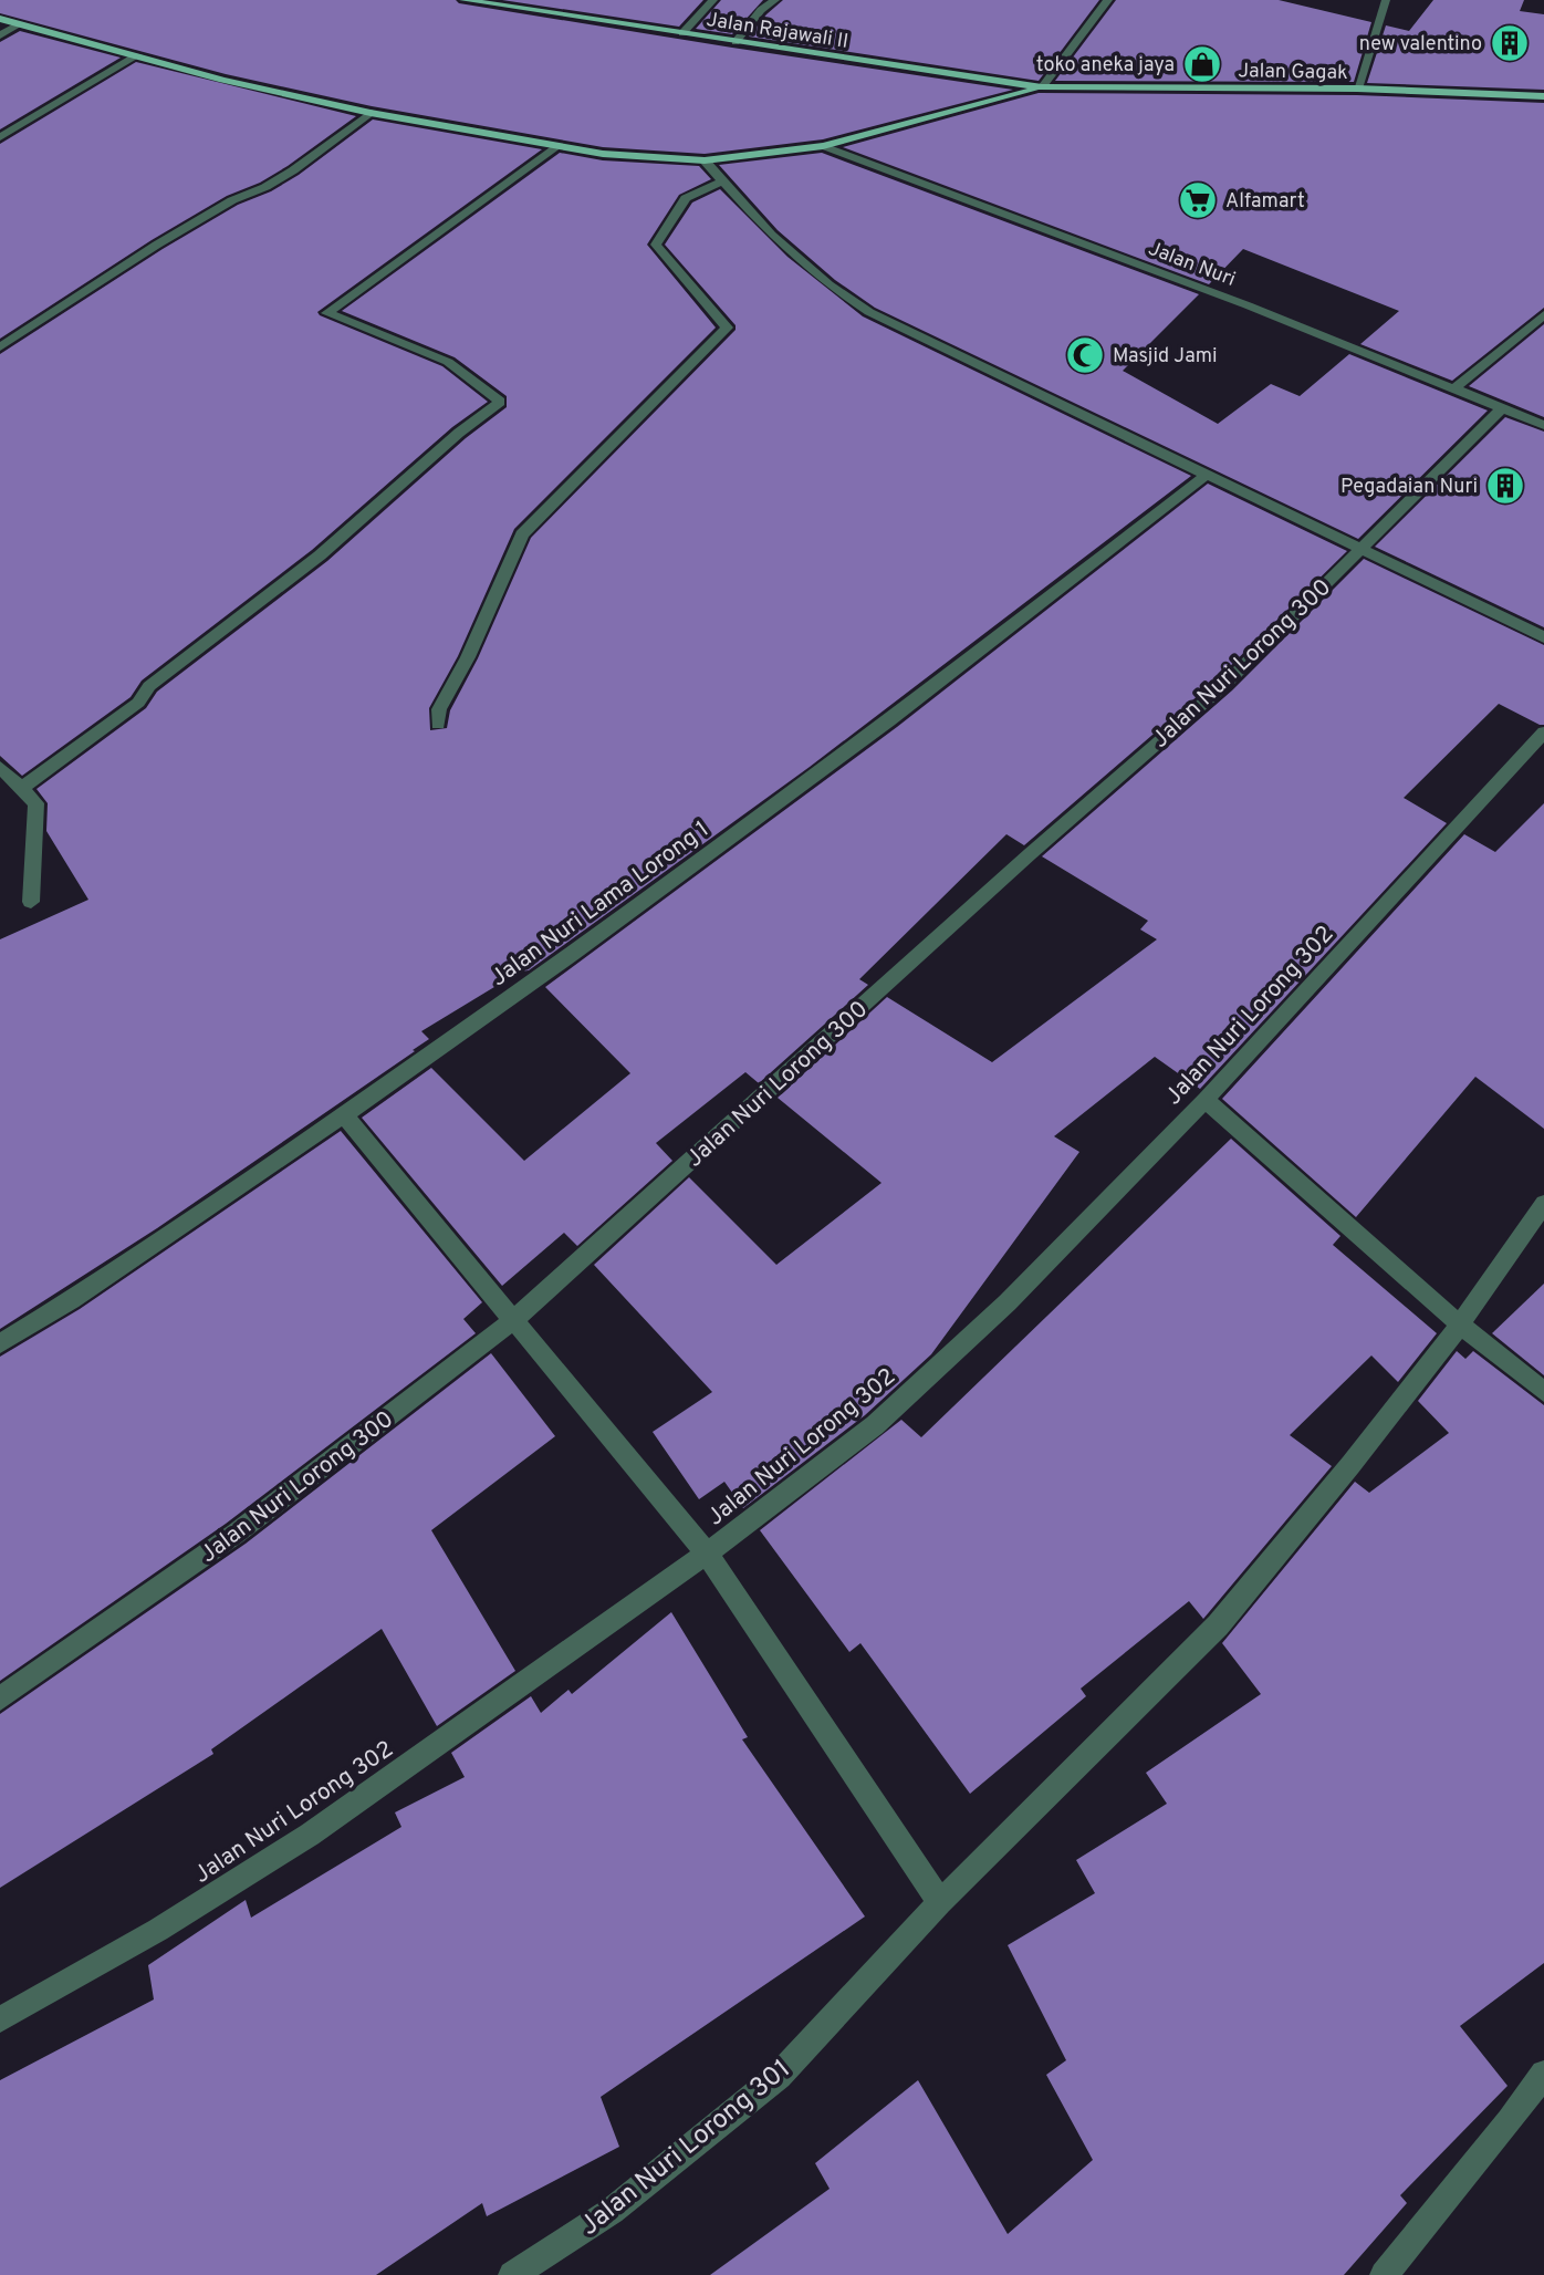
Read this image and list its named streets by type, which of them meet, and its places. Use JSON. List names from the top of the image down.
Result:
{
  "streets": {
    "main road": ["Jalan Rajawali II", "Jalan Gagak"],
    "street": [
      "Jalan Nuri",
      "Jalan Nuri Lorong 300",
      "Jalan Nuri Lama Lorong 1",
      "Jalan Nuri Lorong 302",
      "Jalan Nuri Lorong 301"
    ]
  },
  "crossings": [
    ["Jalan Rajawali II", "Jalan Gagak"],
    ["Jalan Nuri", "Jalan Nuri Lorong 300"]
  ],
  "places": {
    "building": ["new valentino", "Pegadaian Nuri"],
    "shop": ["toko aneka jaya"],
    "supermarket": ["Alfamart"],
    "mosque": ["Masjid Jami"]
  }
}
